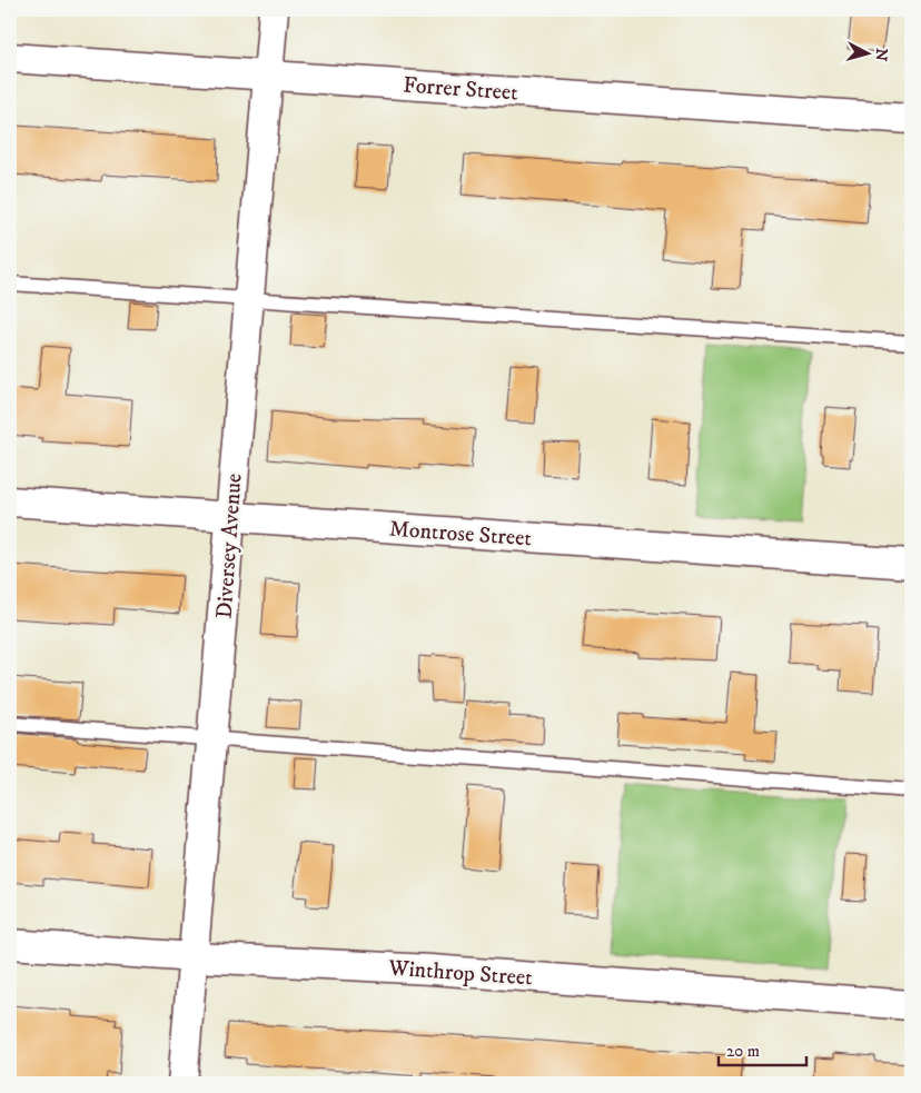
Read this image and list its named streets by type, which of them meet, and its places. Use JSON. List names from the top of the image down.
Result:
{
  "streets": {
    "street": [
      "Forrer Street",
      "Montrose Street",
      "Diversey Avenue",
      "Winthrop Street"
    ]
  },
  "crossings": [
    ["Forrer Street", "Diversey Avenue"],
    ["Montrose Street", "Diversey Avenue"],
    ["Diversey Avenue", "Winthrop Street"]
  ],
  "scale_bar": "20 m",
  "north": "right"
}
